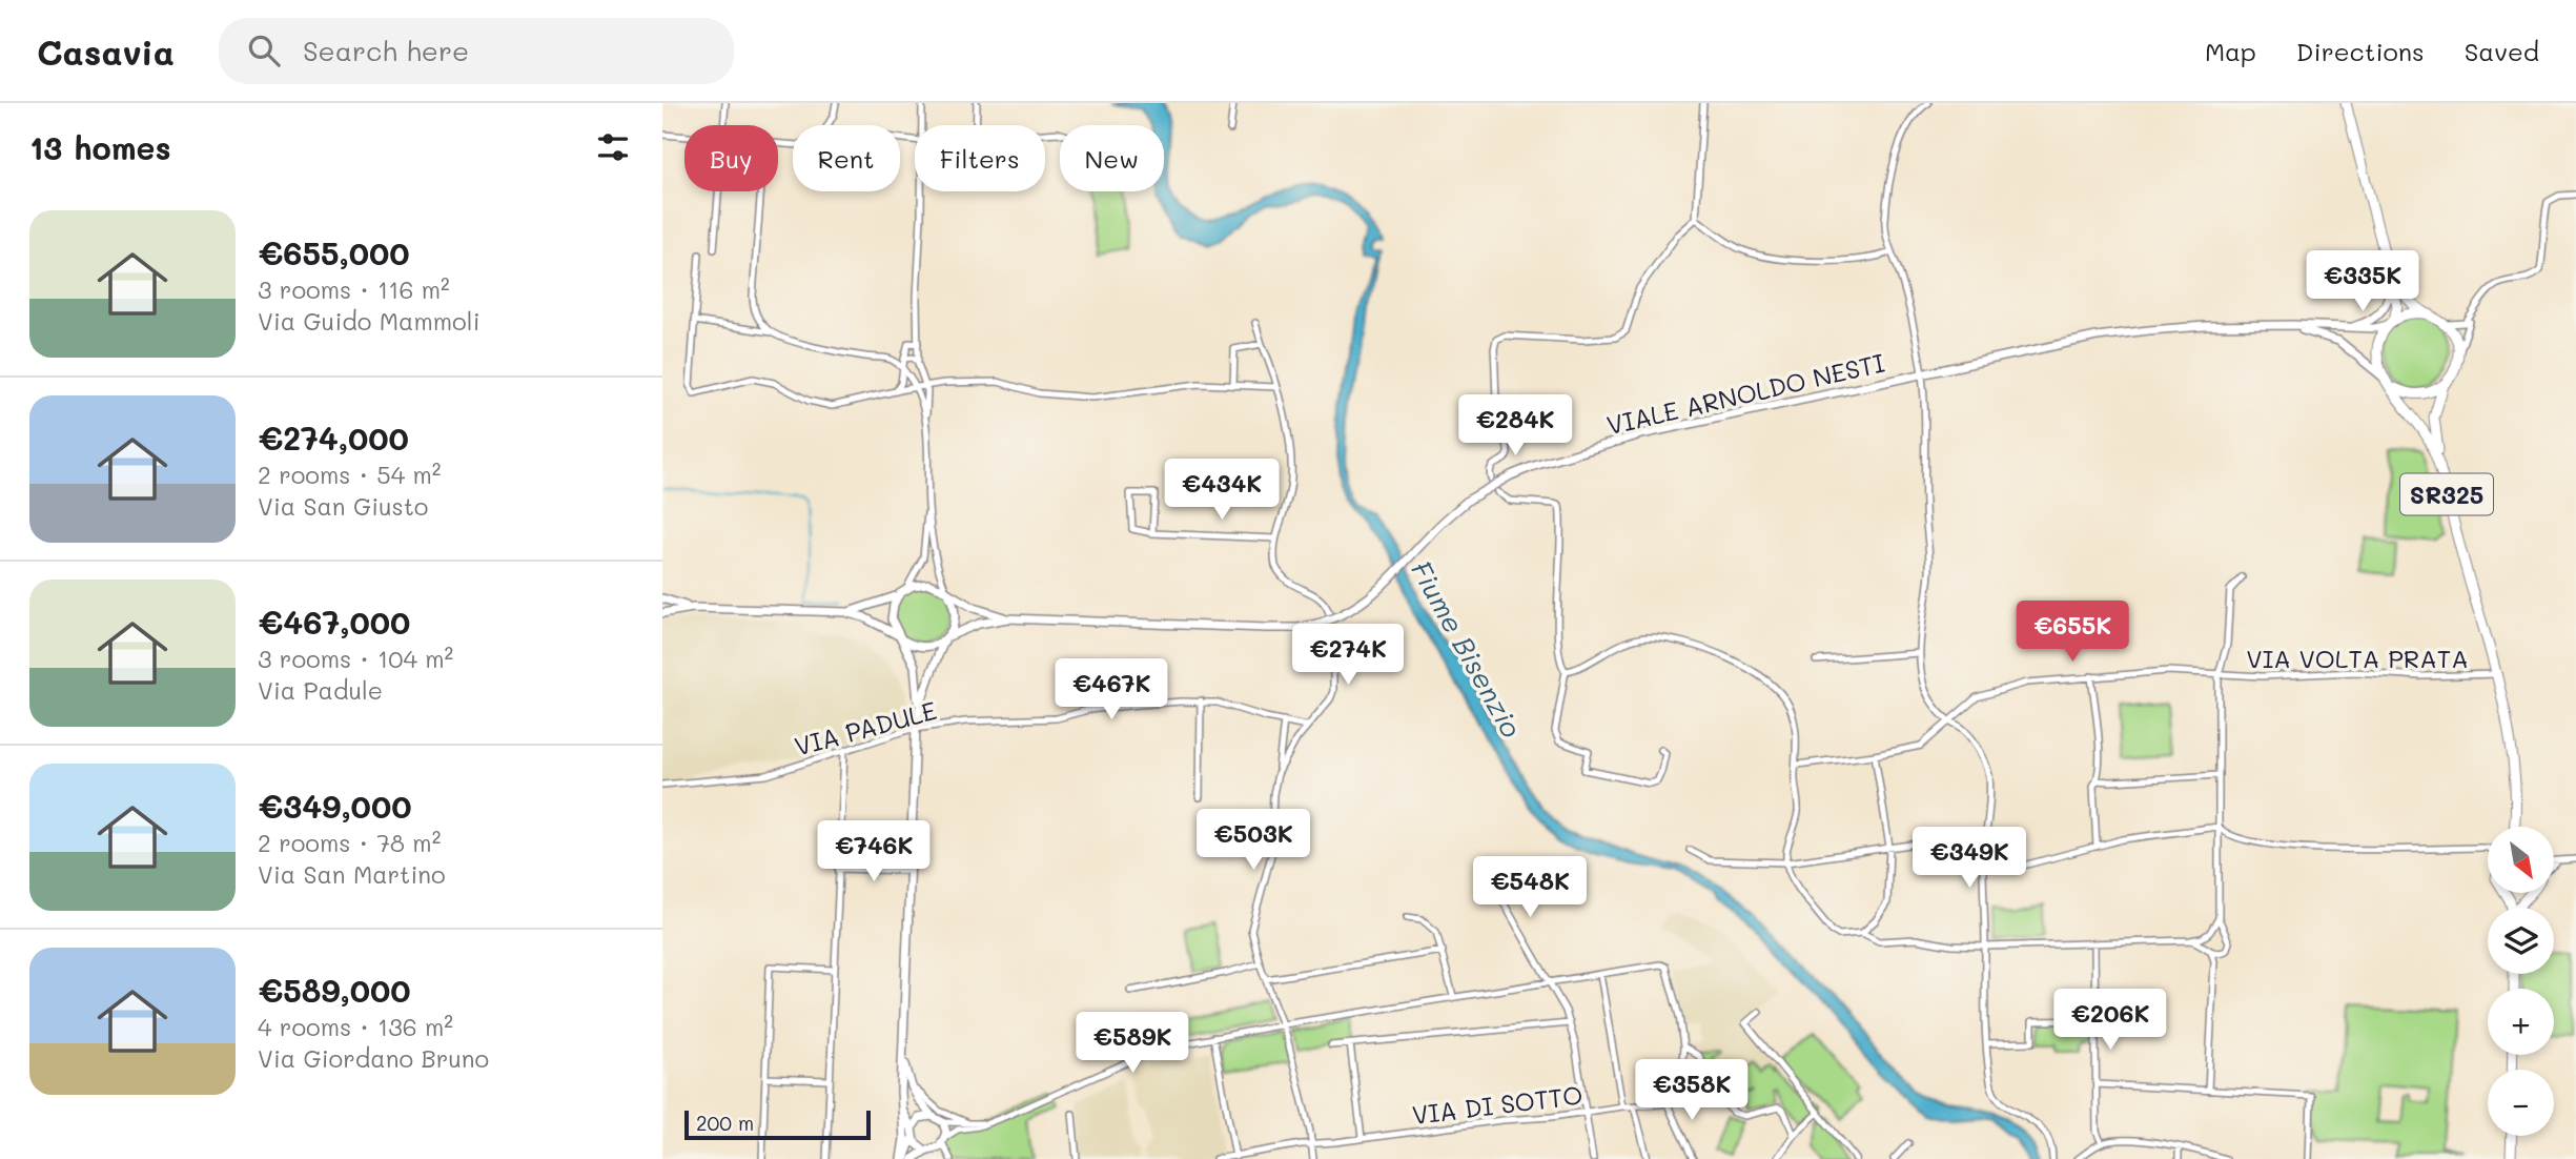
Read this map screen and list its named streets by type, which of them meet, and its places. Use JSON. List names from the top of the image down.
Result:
{
  "streets": {
    "main road": ["SR325"],
    "street": [
      "VIALE ARNOLDO NESTI",
      "VIA VOLTA PRATA",
      "VIA PADULE",
      "VIA DI SOTTO"
    ]
  },
  "crossings": [
    ["VIALE ARNOLDO NESTI", "SR325"],
    ["SR325", "VIA VOLTA PRATA"]
  ],
  "water": ["Fiume Bisenzio"],
  "scale_bar": "200 m",
  "north": "bottom right",
  "page": {
    "header": "Casavia",
    "search": "Search here",
    "nav": ["Map", "Directions", "Saved"],
    "heading": "13 homes",
    "chip": [
      "Buy",
      "Rent",
      "Filters",
      "New"
    ],
    "list": [
      {
        "name": "€655,000",
        "note": "3 rooms · 116 m² · Via Guido Mammoli"
      },
      {
        "name": "€274,000",
        "note": "2 rooms · 54 m² · Via San Giusto"
      },
      {
        "name": "€467,000",
        "note": "3 rooms · 104 m² · Via Padule"
      },
      {
        "name": "€349,000",
        "note": "2 rooms · 78 m² · Via San Martino"
      },
      {
        "name": "€589,000",
        "note": "4 rooms · 136 m² · Via Giordano Bruno"
      }
    ],
    "price": [
      "€335K",
      "€284K",
      "€434K",
      "€655K",
      "€274K",
      "€467K",
      "€503K",
      "€746K",
      "€349K",
      "€548K",
      "€206K",
      "€589K",
      "€358K"
    ],
    "map_buttons": ["+", "−"],
    "scale": "200 m"
  }
}
